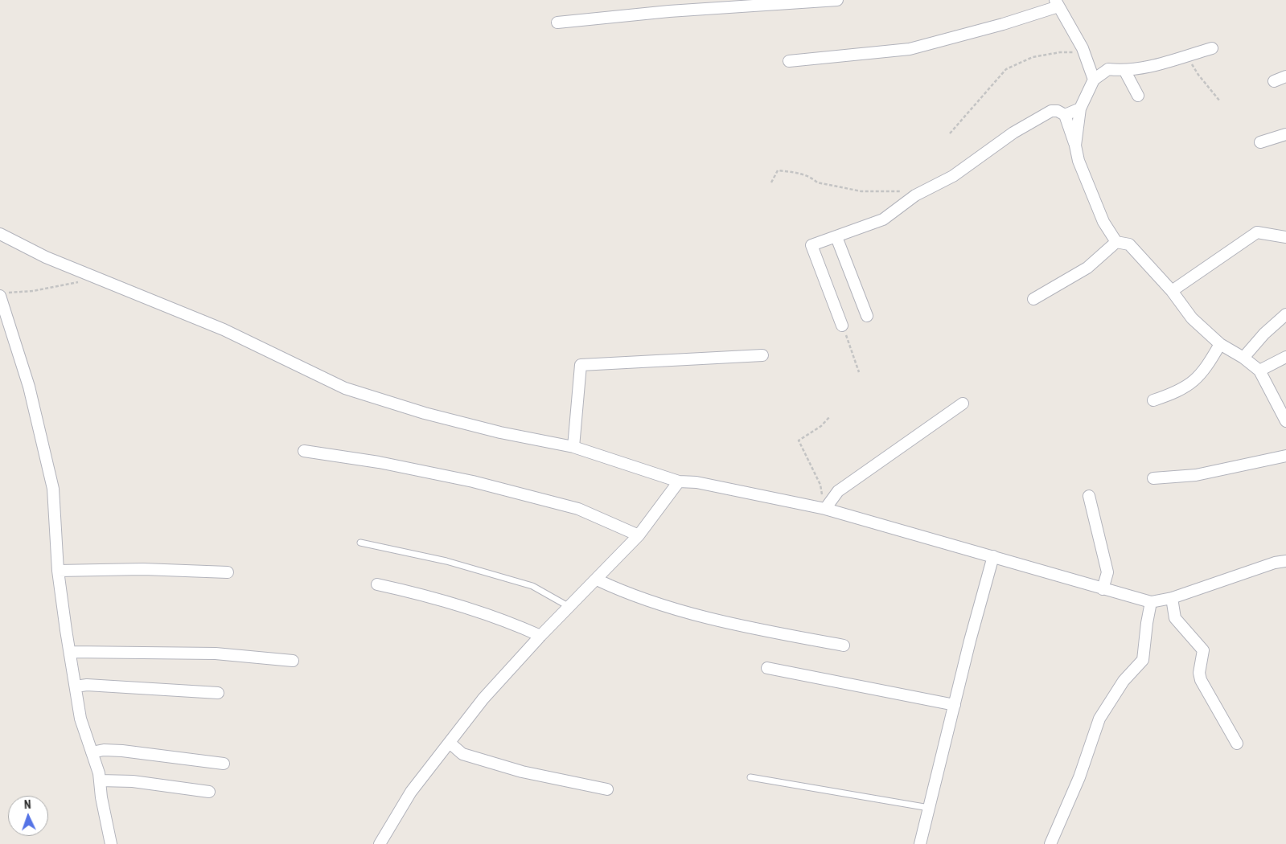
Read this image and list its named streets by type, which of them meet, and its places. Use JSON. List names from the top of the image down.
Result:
{
  "north": "top"
}
